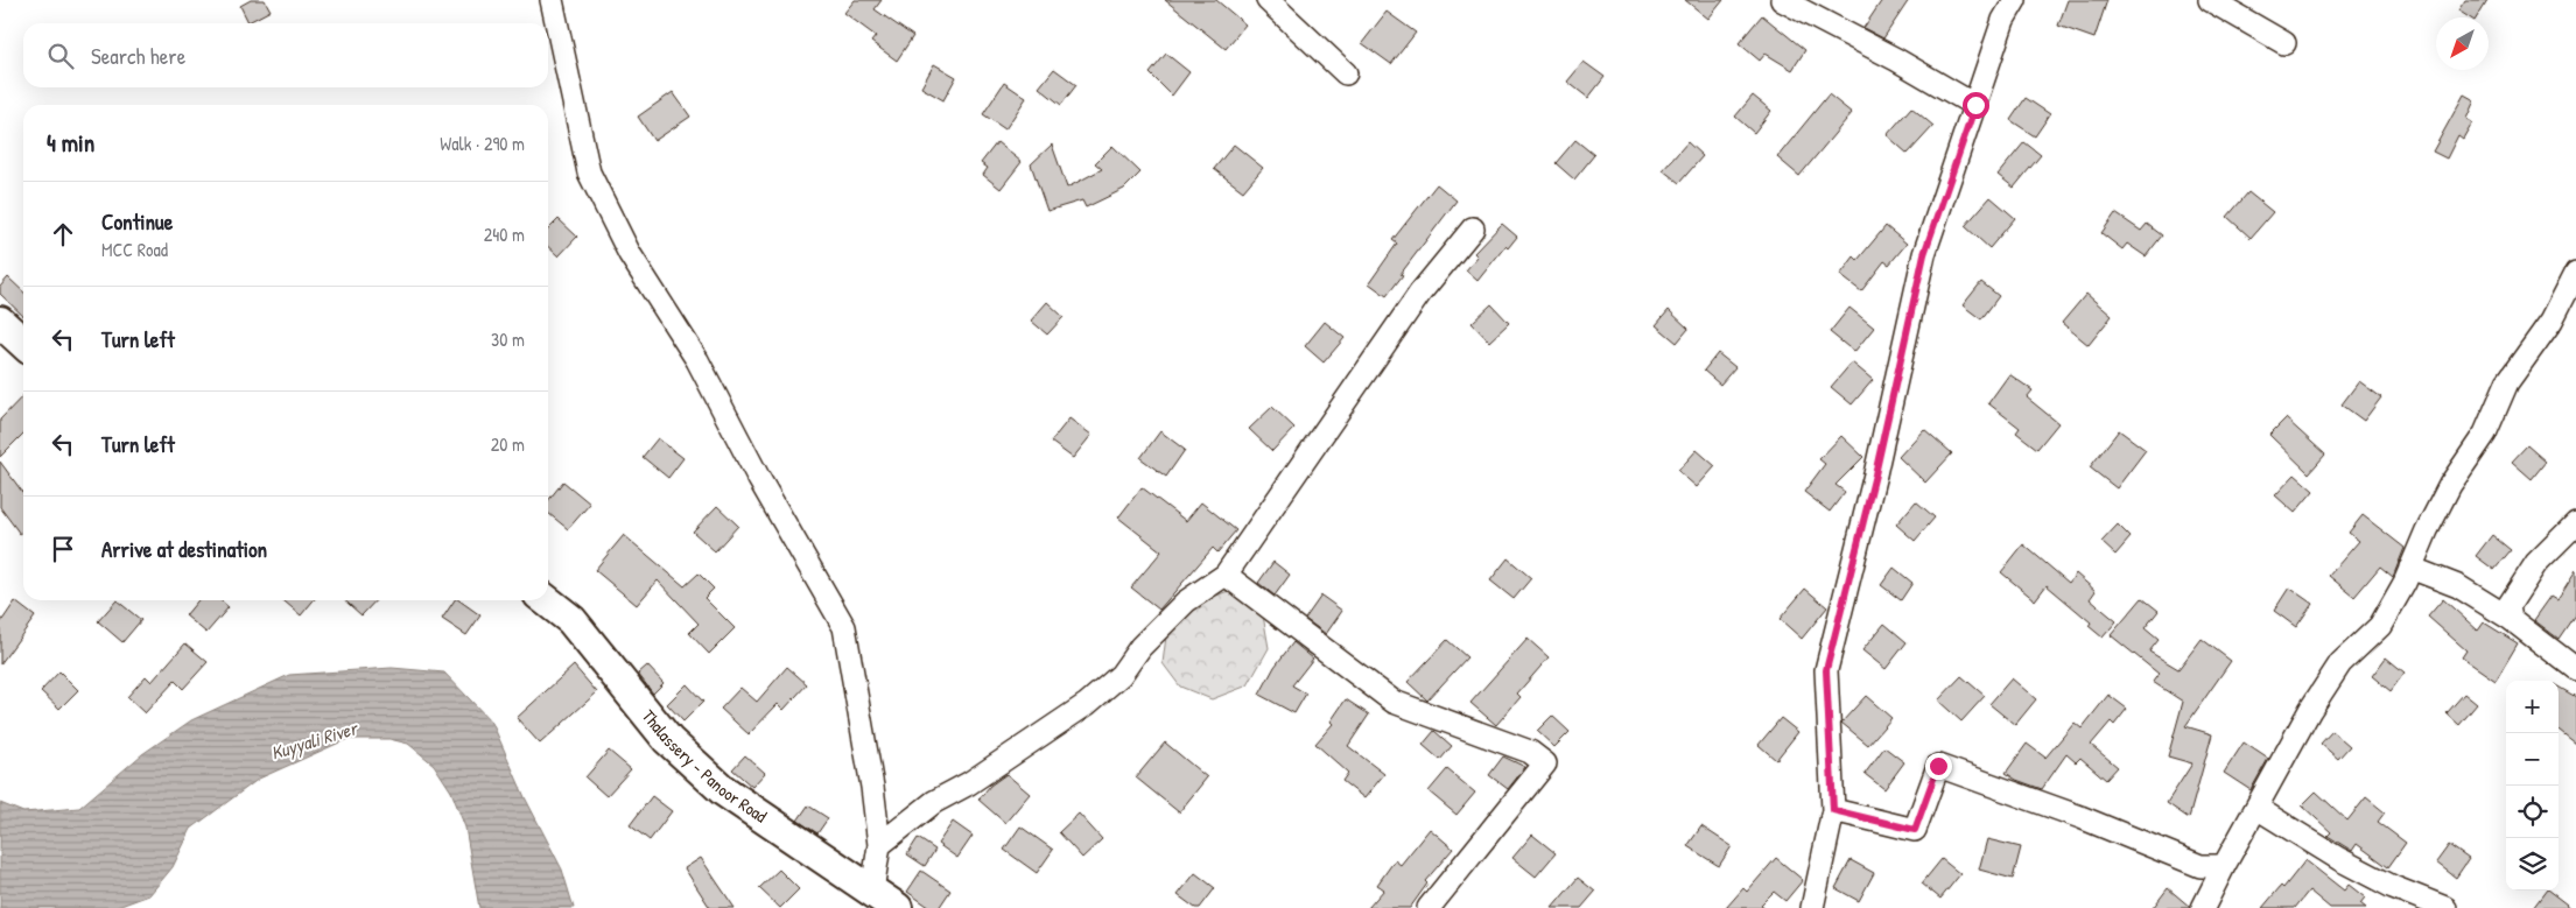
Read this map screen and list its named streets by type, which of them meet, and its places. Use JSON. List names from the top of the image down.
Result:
{
  "streets": {
    "main road": ["Thalassery - Panoor Road"]
  },
  "water": ["Kuyyali River"],
  "north": "bottom left",
  "page": {
    "search": "Search here",
    "heading": ["4 min", "Walk · 290 m"],
    "list": [
      ["Continue", "MCC Road", "240 m"],
      ["Turn left", "30 m"],
      ["Turn left", "20 m"],
      "Arrive at destination"
    ],
    "map_buttons": ["+", "−"]
  }
}
